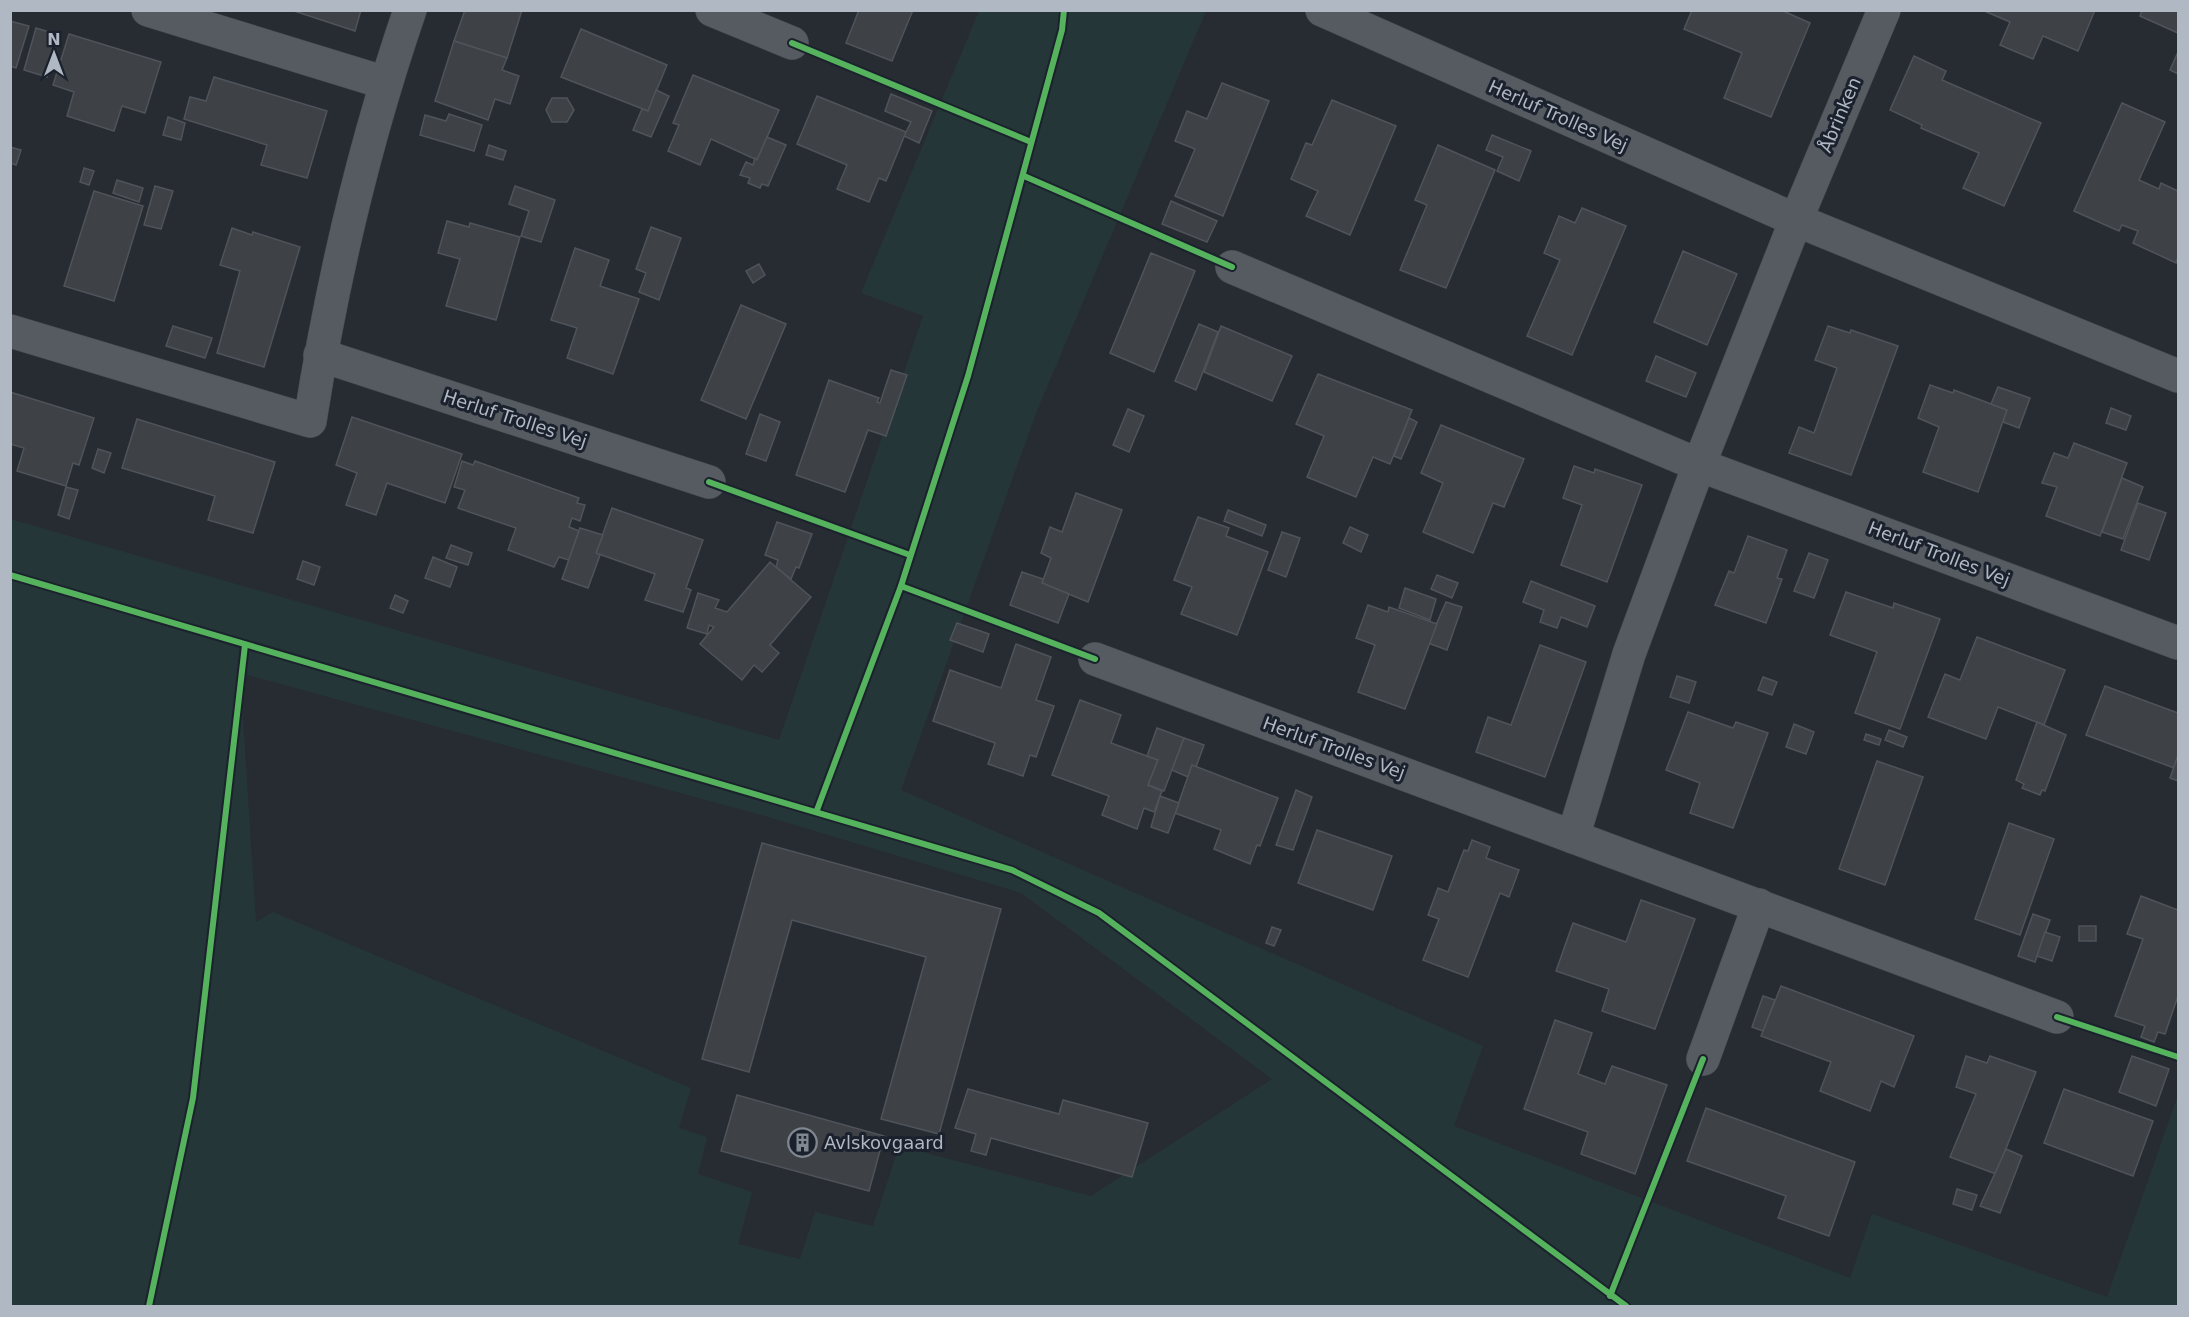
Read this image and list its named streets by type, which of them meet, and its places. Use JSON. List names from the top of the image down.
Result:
{
  "streets": {
    "street": ["Åbrinken", "Herluf Trolles Vej"]
  },
  "crossings": [
    ["Åbrinken", "Herluf Trolles Vej"]
  ],
  "places": {
    "building": ["Avlskovgaard"]
  },
  "north": "top"
}
